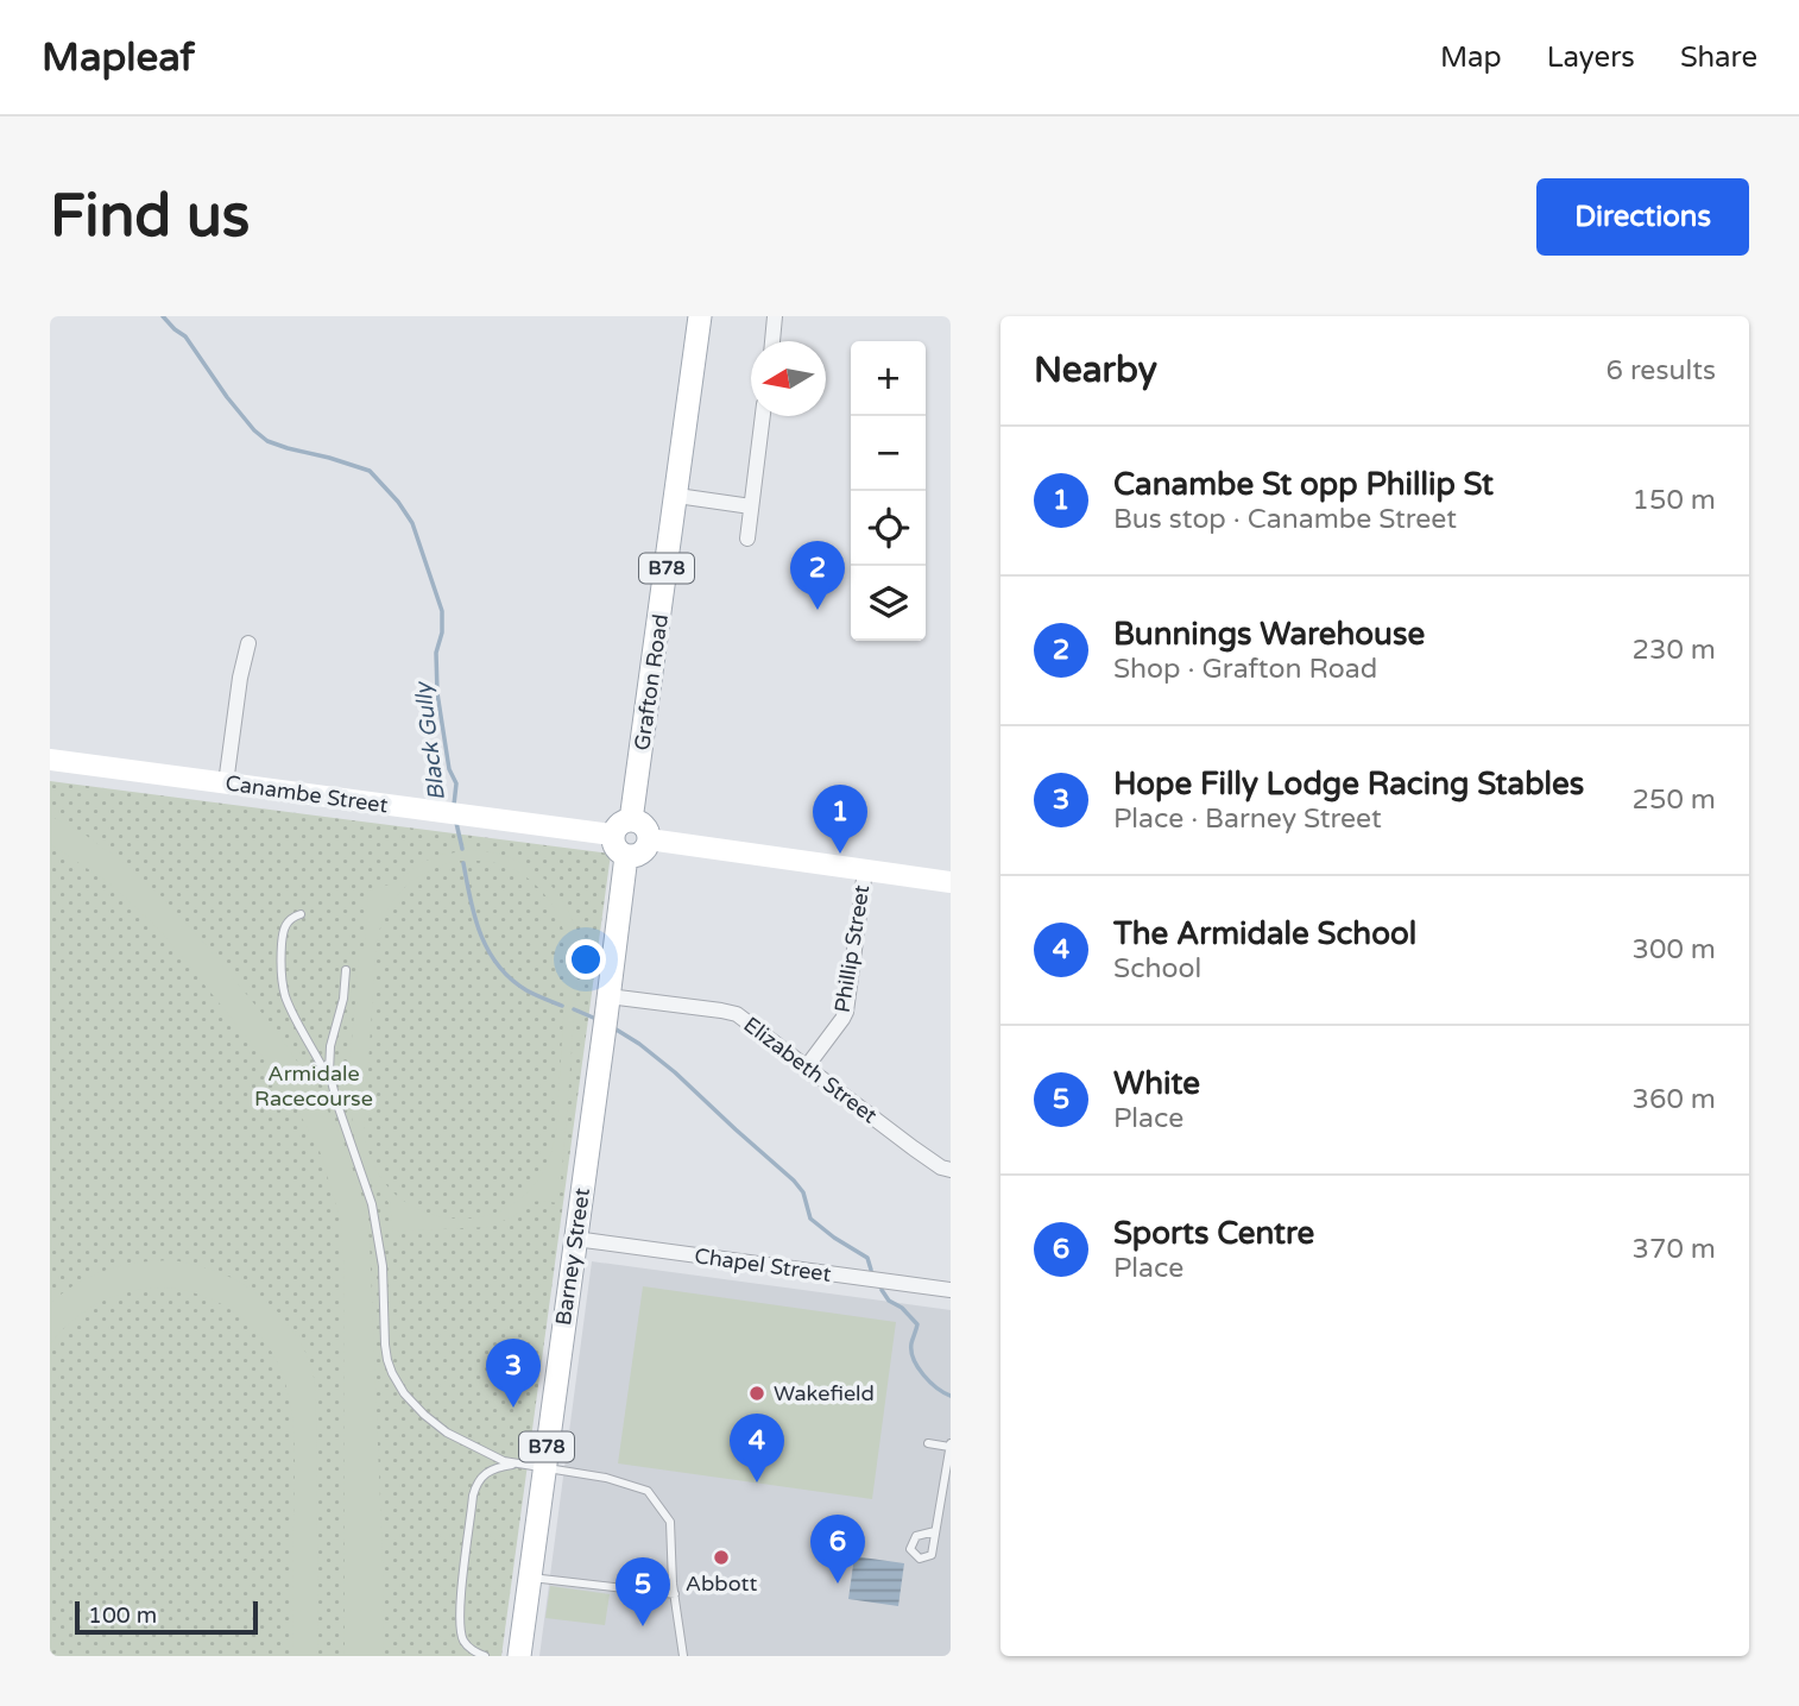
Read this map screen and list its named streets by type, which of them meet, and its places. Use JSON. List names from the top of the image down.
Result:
{
  "streets": {
    "main road": ["B78", "Grafton Road", "Barney Street"],
    "street": [
      "Canambe Street",
      "Phillip Street",
      "Elizabeth Street",
      "Chapel Street"
    ]
  },
  "crossings": [
    ["Grafton Road", "Canambe Street"],
    ["Grafton Road", "Barney Street"],
    ["Canambe Street", "Barney Street"],
    ["Phillip Street", "Elizabeth Street"],
    ["Elizabeth Street", "Barney Street"],
    ["Barney Street", "Chapel Street"]
  ],
  "water": ["Black Gully"],
  "parks": ["Armidale Racecourse"],
  "places": ["Wakefield", "Abbott"],
  "scale_bar": "100 m",
  "north": "left",
  "page": {
    "header": "Mapleaf",
    "nav": ["Map", "Layers", "Share"],
    "buttons": "Directions",
    "title": "Find us",
    "heading": ["Nearby", "6 results"],
    "map_buttons": ["+", "−"],
    "list": [
      {
        "mark": "1",
        "name": "Canambe St opp Phillip St",
        "note": "Bus stop · Canambe Street",
        "value": "150 m"
      },
      {
        "mark": "2",
        "name": "Bunnings Warehouse",
        "note": "Shop · Grafton Road",
        "value": "230 m"
      },
      {
        "mark": "3",
        "name": "Hope Filly Lodge Racing Stables",
        "note": "Place · Barney Street",
        "value": "250 m"
      },
      {
        "mark": "4",
        "name": "The Armidale School",
        "note": "School",
        "value": "300 m"
      },
      {
        "mark": "5",
        "name": "White",
        "note": "Place",
        "value": "360 m"
      },
      {
        "mark": "6",
        "name": "Sports Centre",
        "note": "Place",
        "value": "370 m"
      }
    ],
    "pins": [
      "2",
      "1",
      "3",
      "4",
      "6",
      "5"
    ],
    "scale": "100 m"
  }
}
